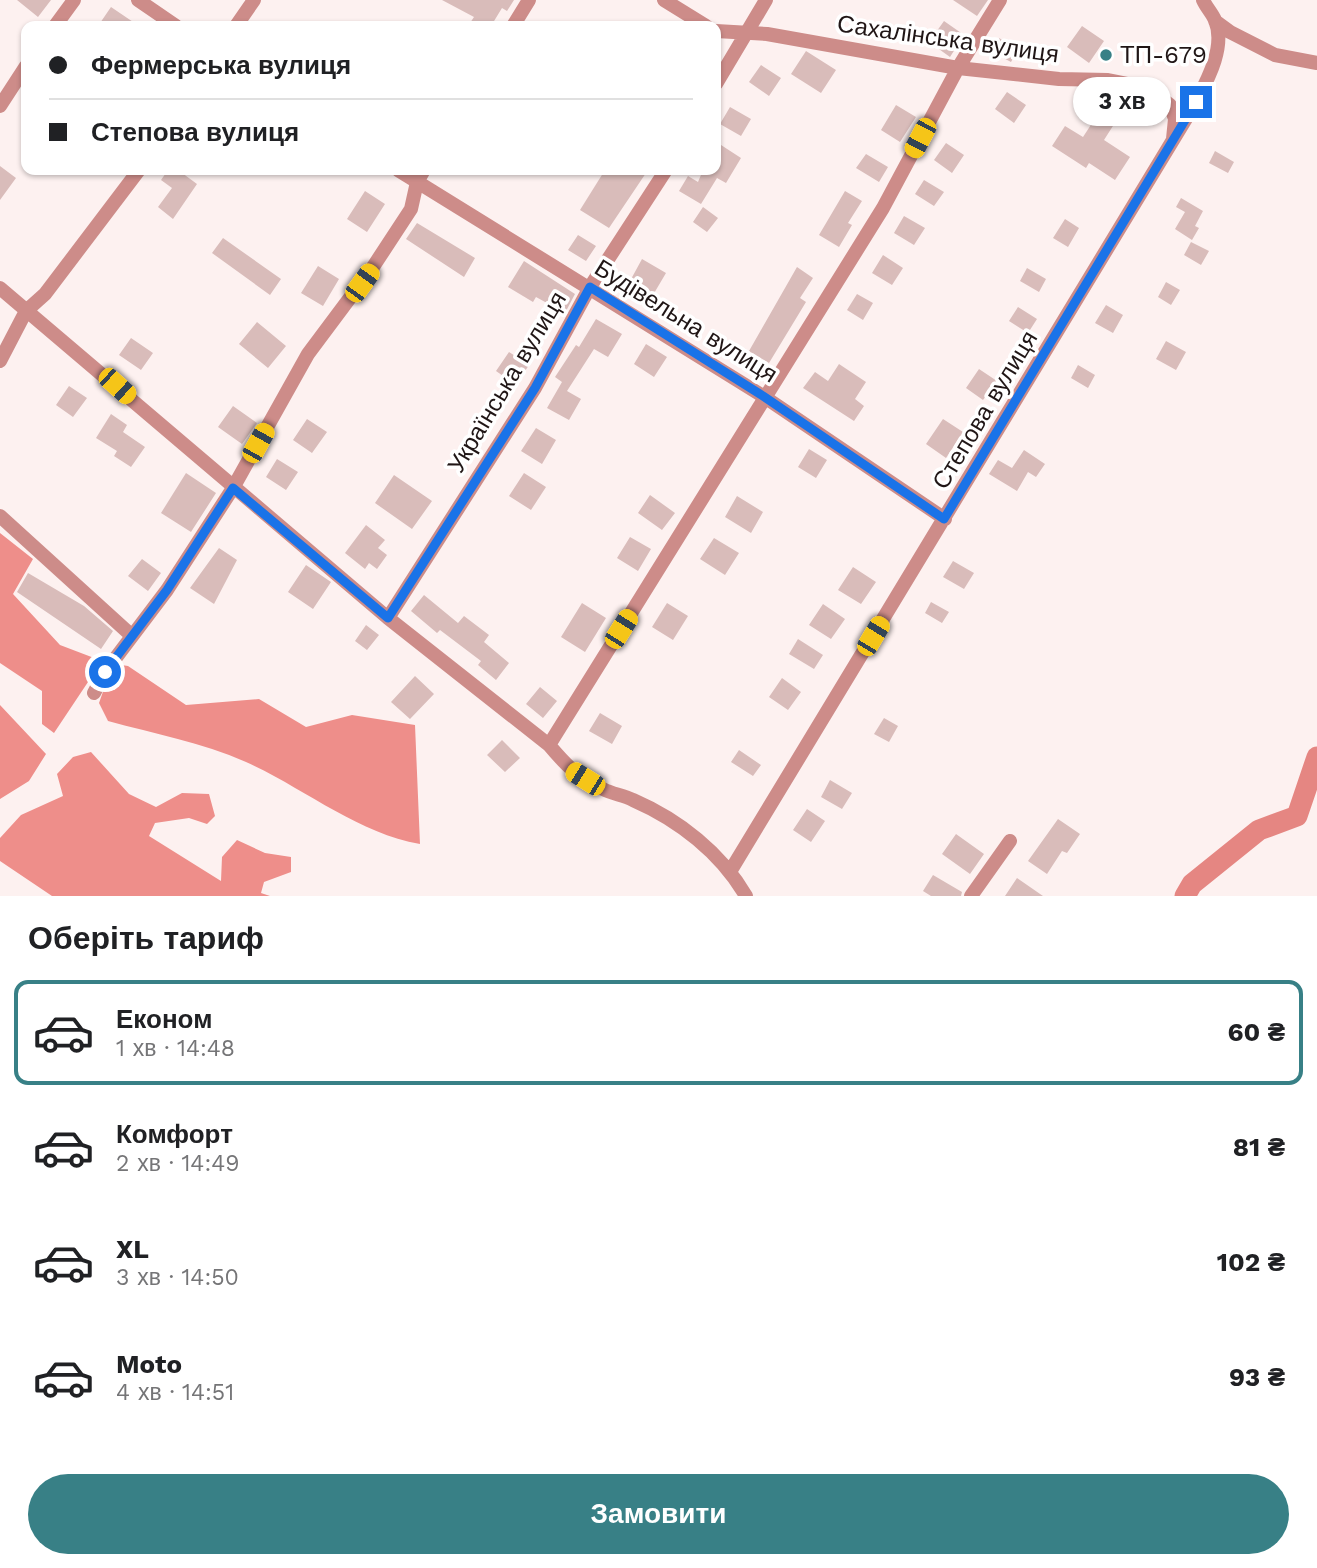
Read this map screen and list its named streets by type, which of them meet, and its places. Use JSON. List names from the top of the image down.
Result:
{
  "streets": {
    "street": [
      "Сахалінська вулиця",
      "Будівельна вулиця",
      "Українська вулиця",
      "Степова вулиця"
    ]
  },
  "crossings": [
    ["Сахалінська вулиця", "Степова вулиця"],
    ["Будівельна вулиця", "Українська вулиця"],
    ["Будівельна вулиця", "Степова вулиця"]
  ],
  "places": ["ТП-679"],
  "page": {
    "banner": ["Фермерська вулиця", "Степова вулиця"],
    "bubble": "3 хв",
    "heading": "Оберіть тариф",
    "list": [
      {
        "name": "Економ",
        "note": "1 хв · 14:48",
        "value": "60 ₴"
      },
      {
        "name": "Комфорт",
        "note": "2 хв · 14:49",
        "value": "81 ₴"
      },
      {
        "name": "XL",
        "note": "3 хв · 14:50",
        "value": "102 ₴"
      },
      {
        "name": "Moto",
        "note": "4 хв · 14:51",
        "value": "93 ₴"
      }
    ],
    "buttons": "Замовити"
  }
}
